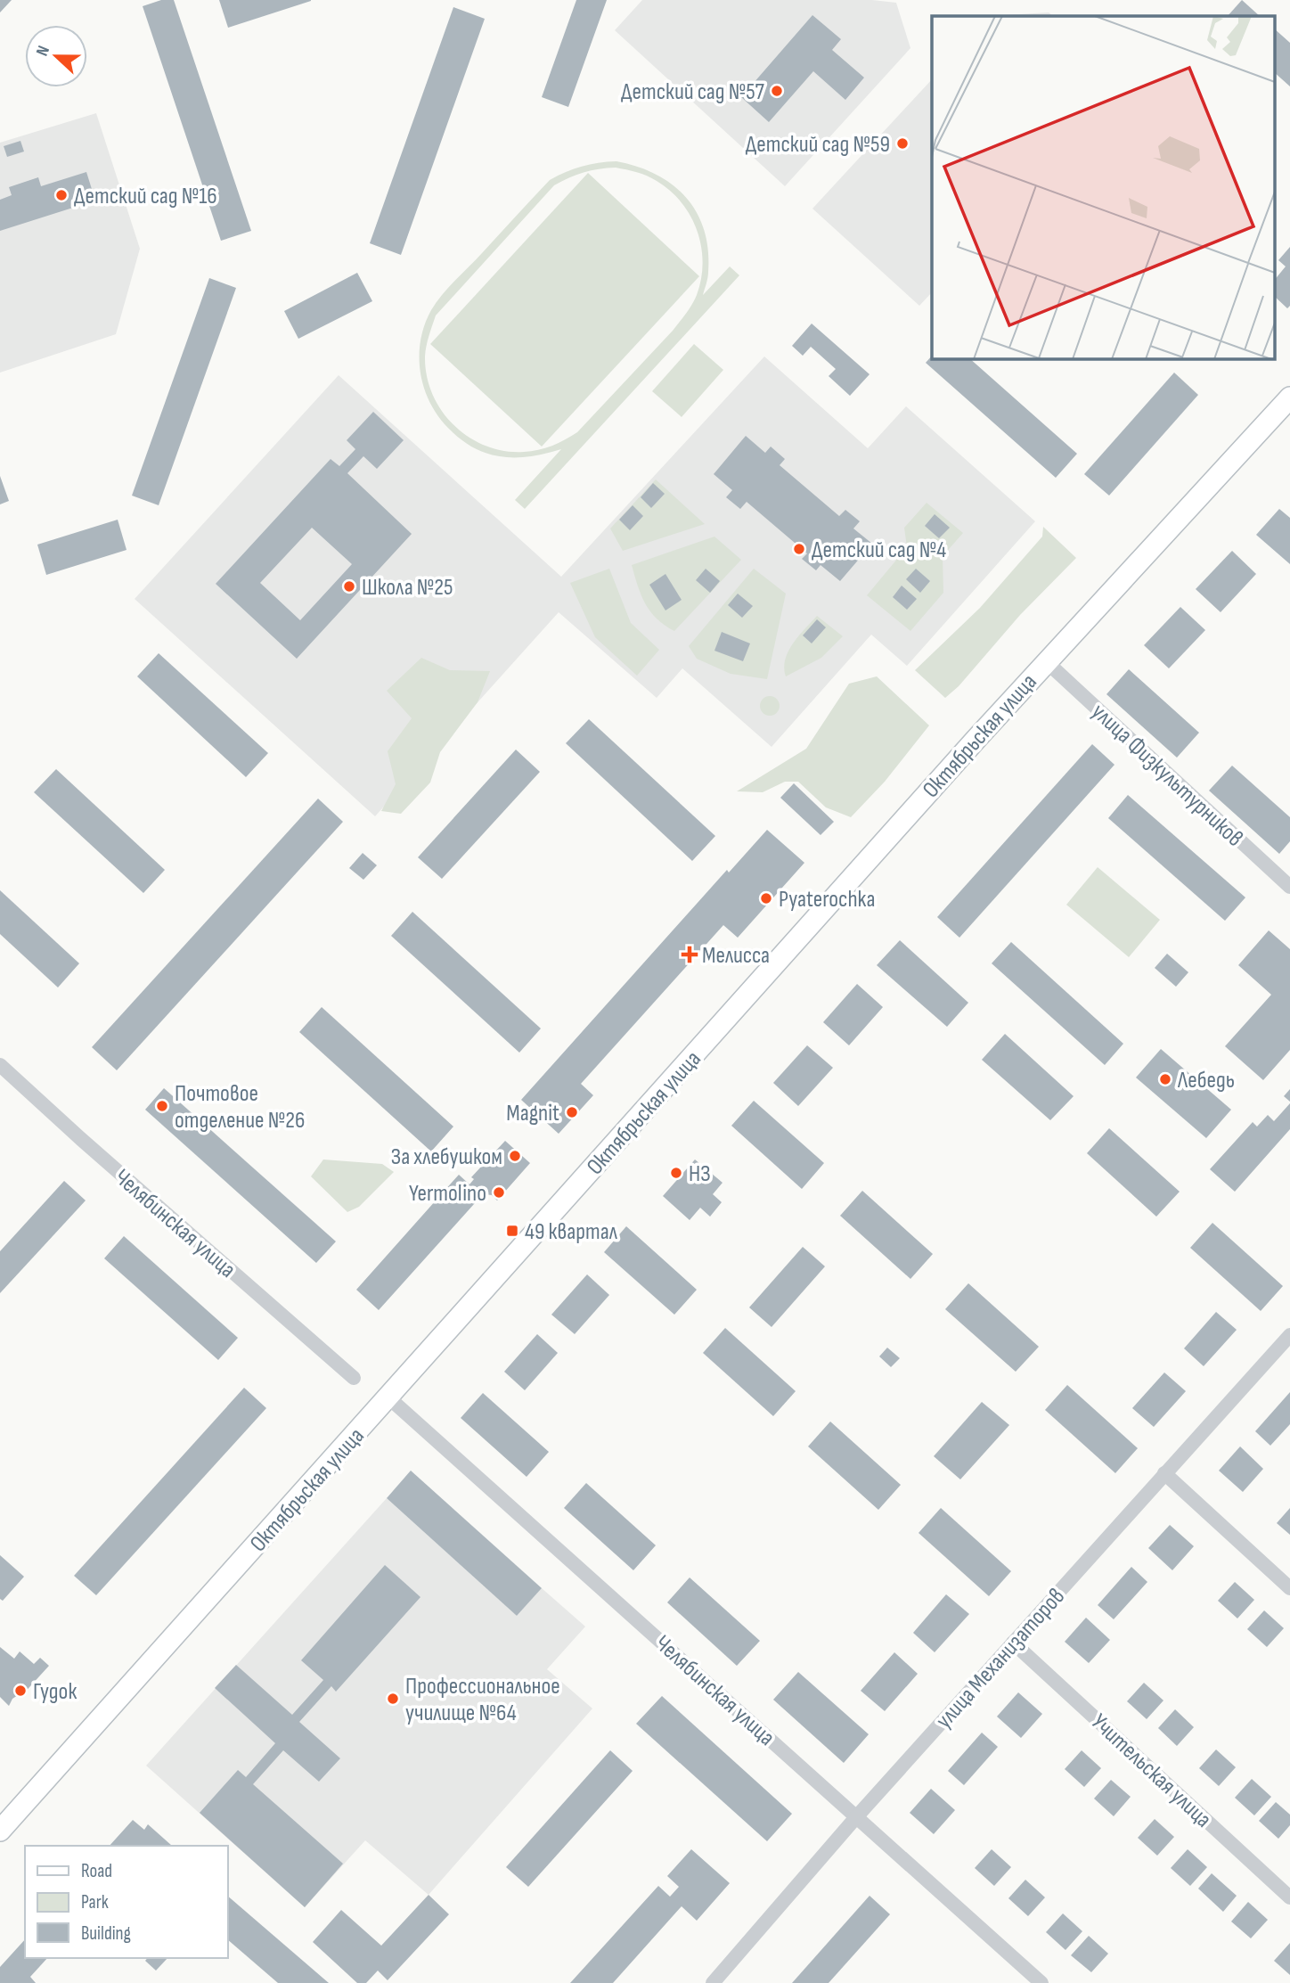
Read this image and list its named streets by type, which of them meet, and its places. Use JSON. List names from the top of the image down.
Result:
{
  "streets": {
    "main road": ["Октябрьская улица"],
    "street": [
      "улица Физкультурников",
      "Челябинская улица",
      "улица Механизаторов",
      "Учительская улица"
    ]
  },
  "crossings": [
    ["Октябрьская улица", "улица Физкультурников"],
    ["Октябрьская улица", "Челябинская улица"],
    ["Челябинская улица", "улица Механизаторов"],
    ["улица Механизаторов", "Учительская улица"]
  ],
  "places": {
    "other": [
      "Детский сад №57",
      "Детский сад №59",
      "Детский сад №16",
      "Детский сад №4",
      "Школа №25",
      "Pyaterochka",
      "Лебедь",
      "Почтовое отделение №26",
      "Magnit",
      "За хлебушком",
      "НЗ",
      "Yermolino",
      "Гудок",
      "Профессиональное училище №64"
    ],
    "health": ["Мелисса"],
    "transit": ["49 квартал"]
  },
  "legend": ["Road", "Park", "Building"],
  "north": "left"
}
